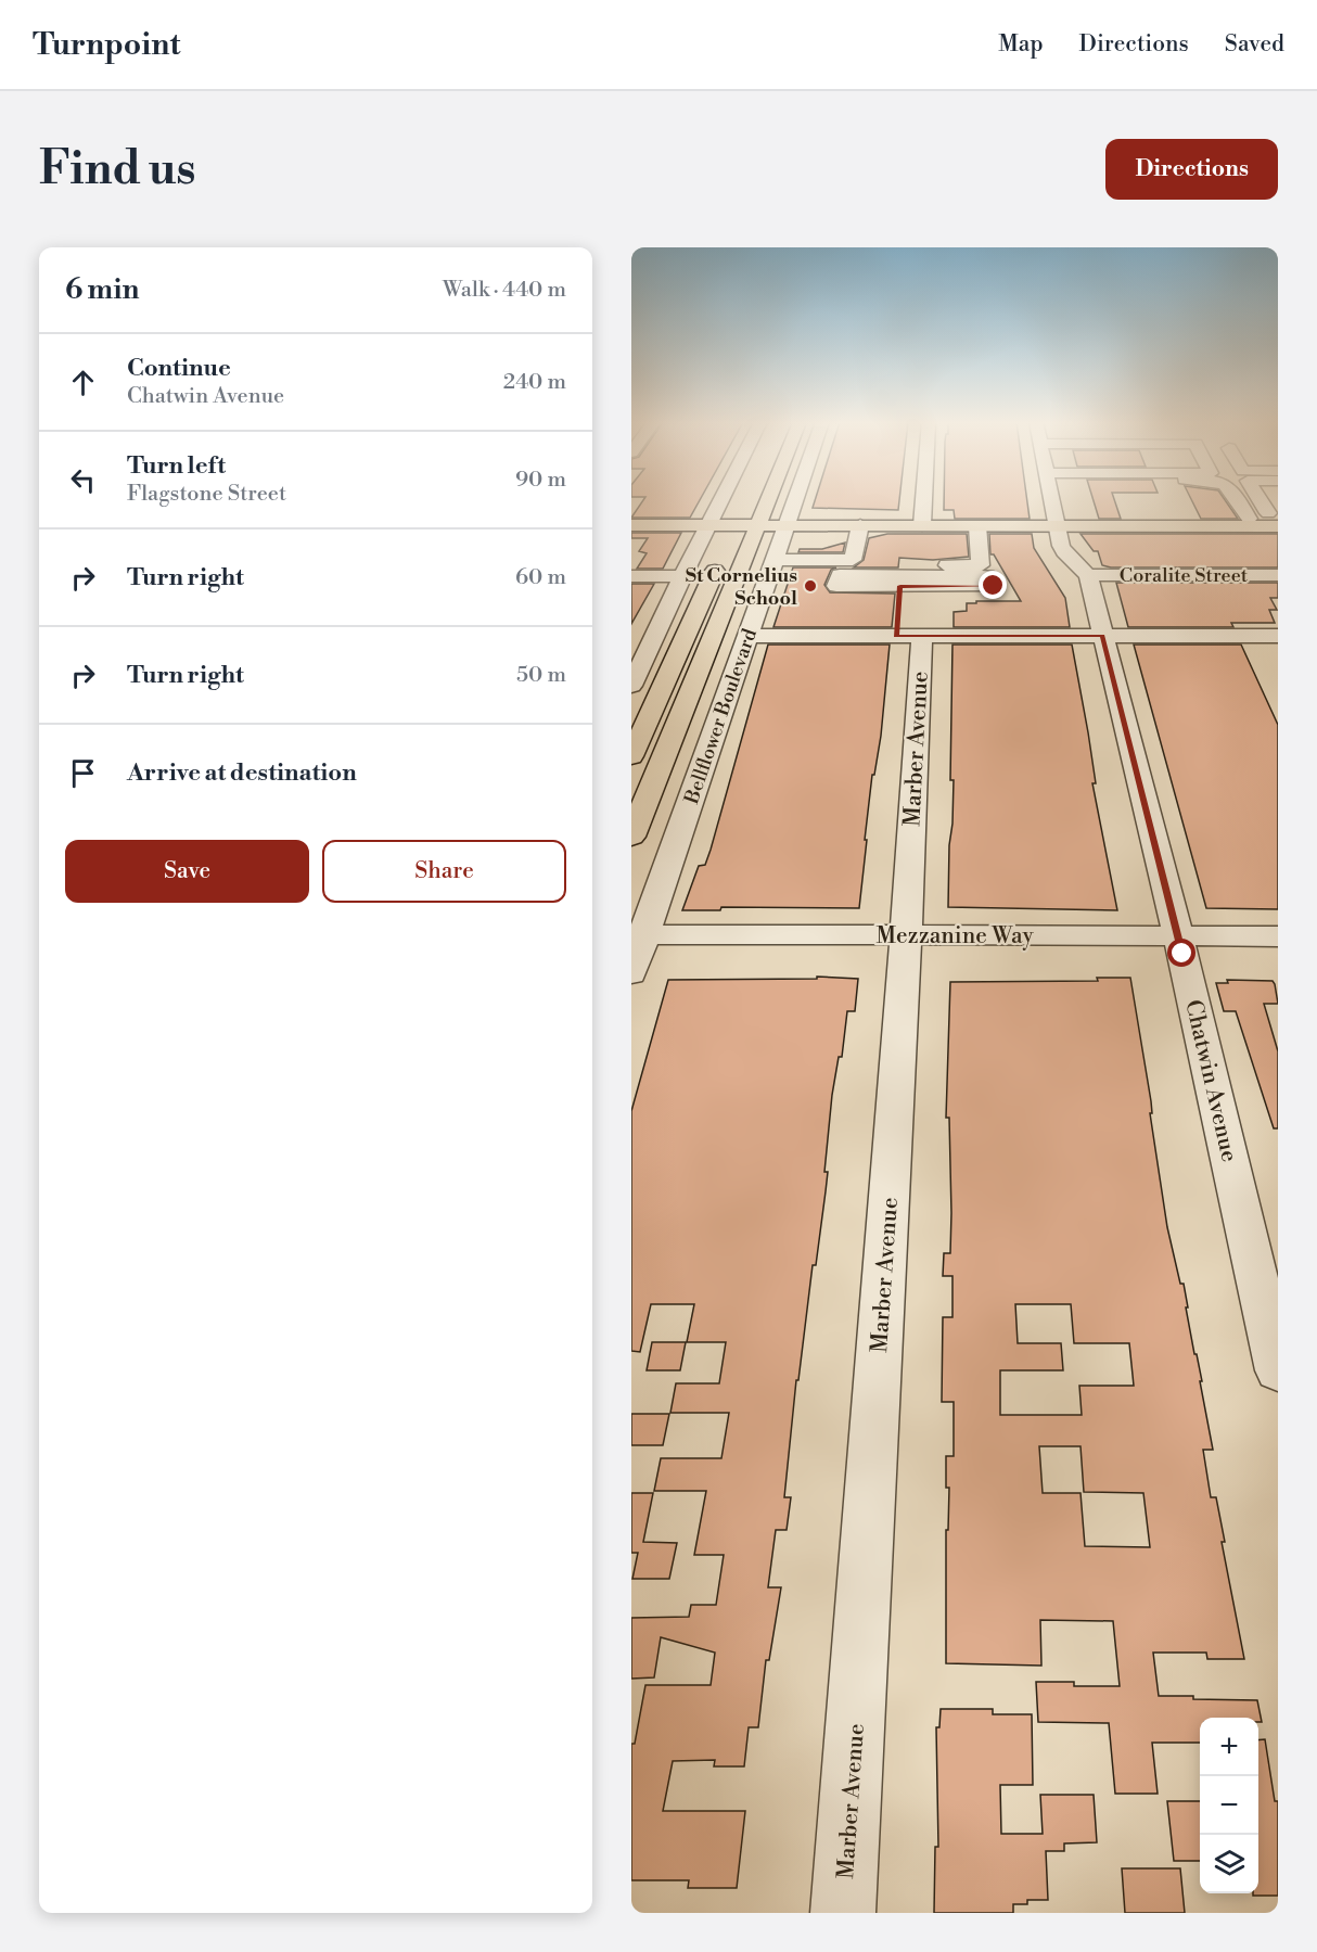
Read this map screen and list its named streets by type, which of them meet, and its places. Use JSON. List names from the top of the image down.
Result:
{
  "streets": {
    "main road": ["Bellflower Boulevard"],
    "street": [
      "Coralite Street",
      "Marber Avenue",
      "Mezzanine Way",
      "Chatwin Avenue"
    ]
  },
  "crossings": [
    ["Coralite Street", "Chatwin Avenue"],
    ["Bellflower Boulevard", "Mezzanine Way"],
    ["Marber Avenue", "Mezzanine Way"],
    ["Mezzanine Way", "Chatwin Avenue"]
  ],
  "places": ["St Cornelius School"],
  "page": {
    "header": "Turnpoint",
    "nav": ["Map", "Directions", "Saved"],
    "buttons": [
      "Directions",
      ["Save", "Share"]
    ],
    "title": "Find us",
    "heading": ["6 min", "Walk · 440 m"],
    "list": [
      ["Continue", "Chatwin Avenue", "240 m"],
      ["Turn left", "Flagstone Street", "90 m"],
      ["Turn right", "60 m"],
      ["Turn right", "50 m"],
      "Arrive at destination"
    ],
    "map_buttons": ["+", "−"]
  }
}
